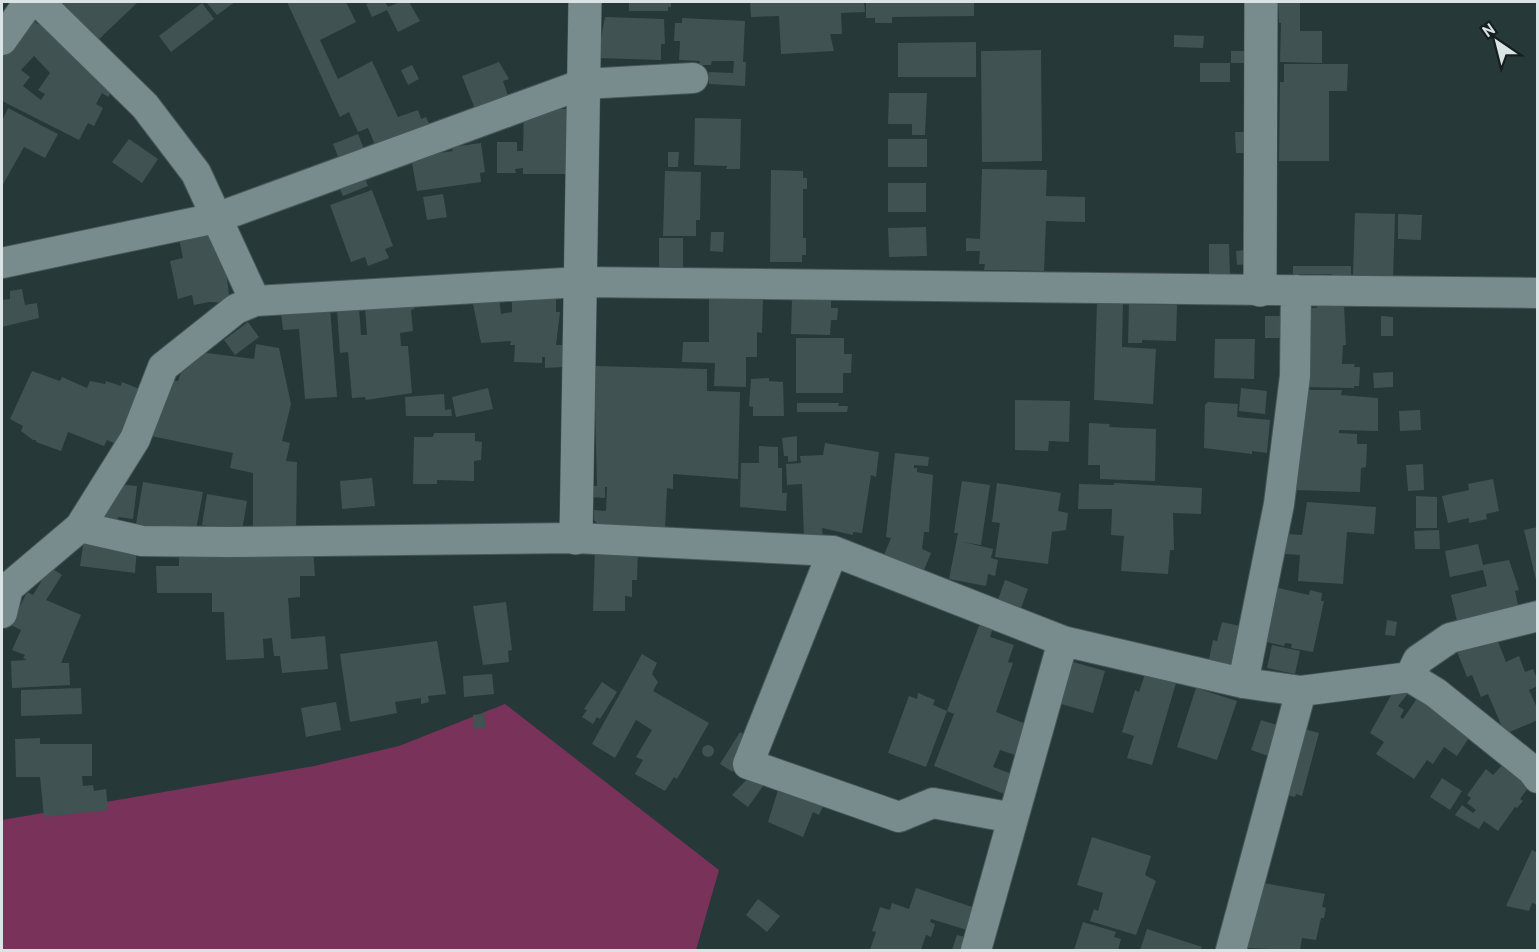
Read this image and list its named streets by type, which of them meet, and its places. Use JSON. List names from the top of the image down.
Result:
{
  "north": "top left"
}
